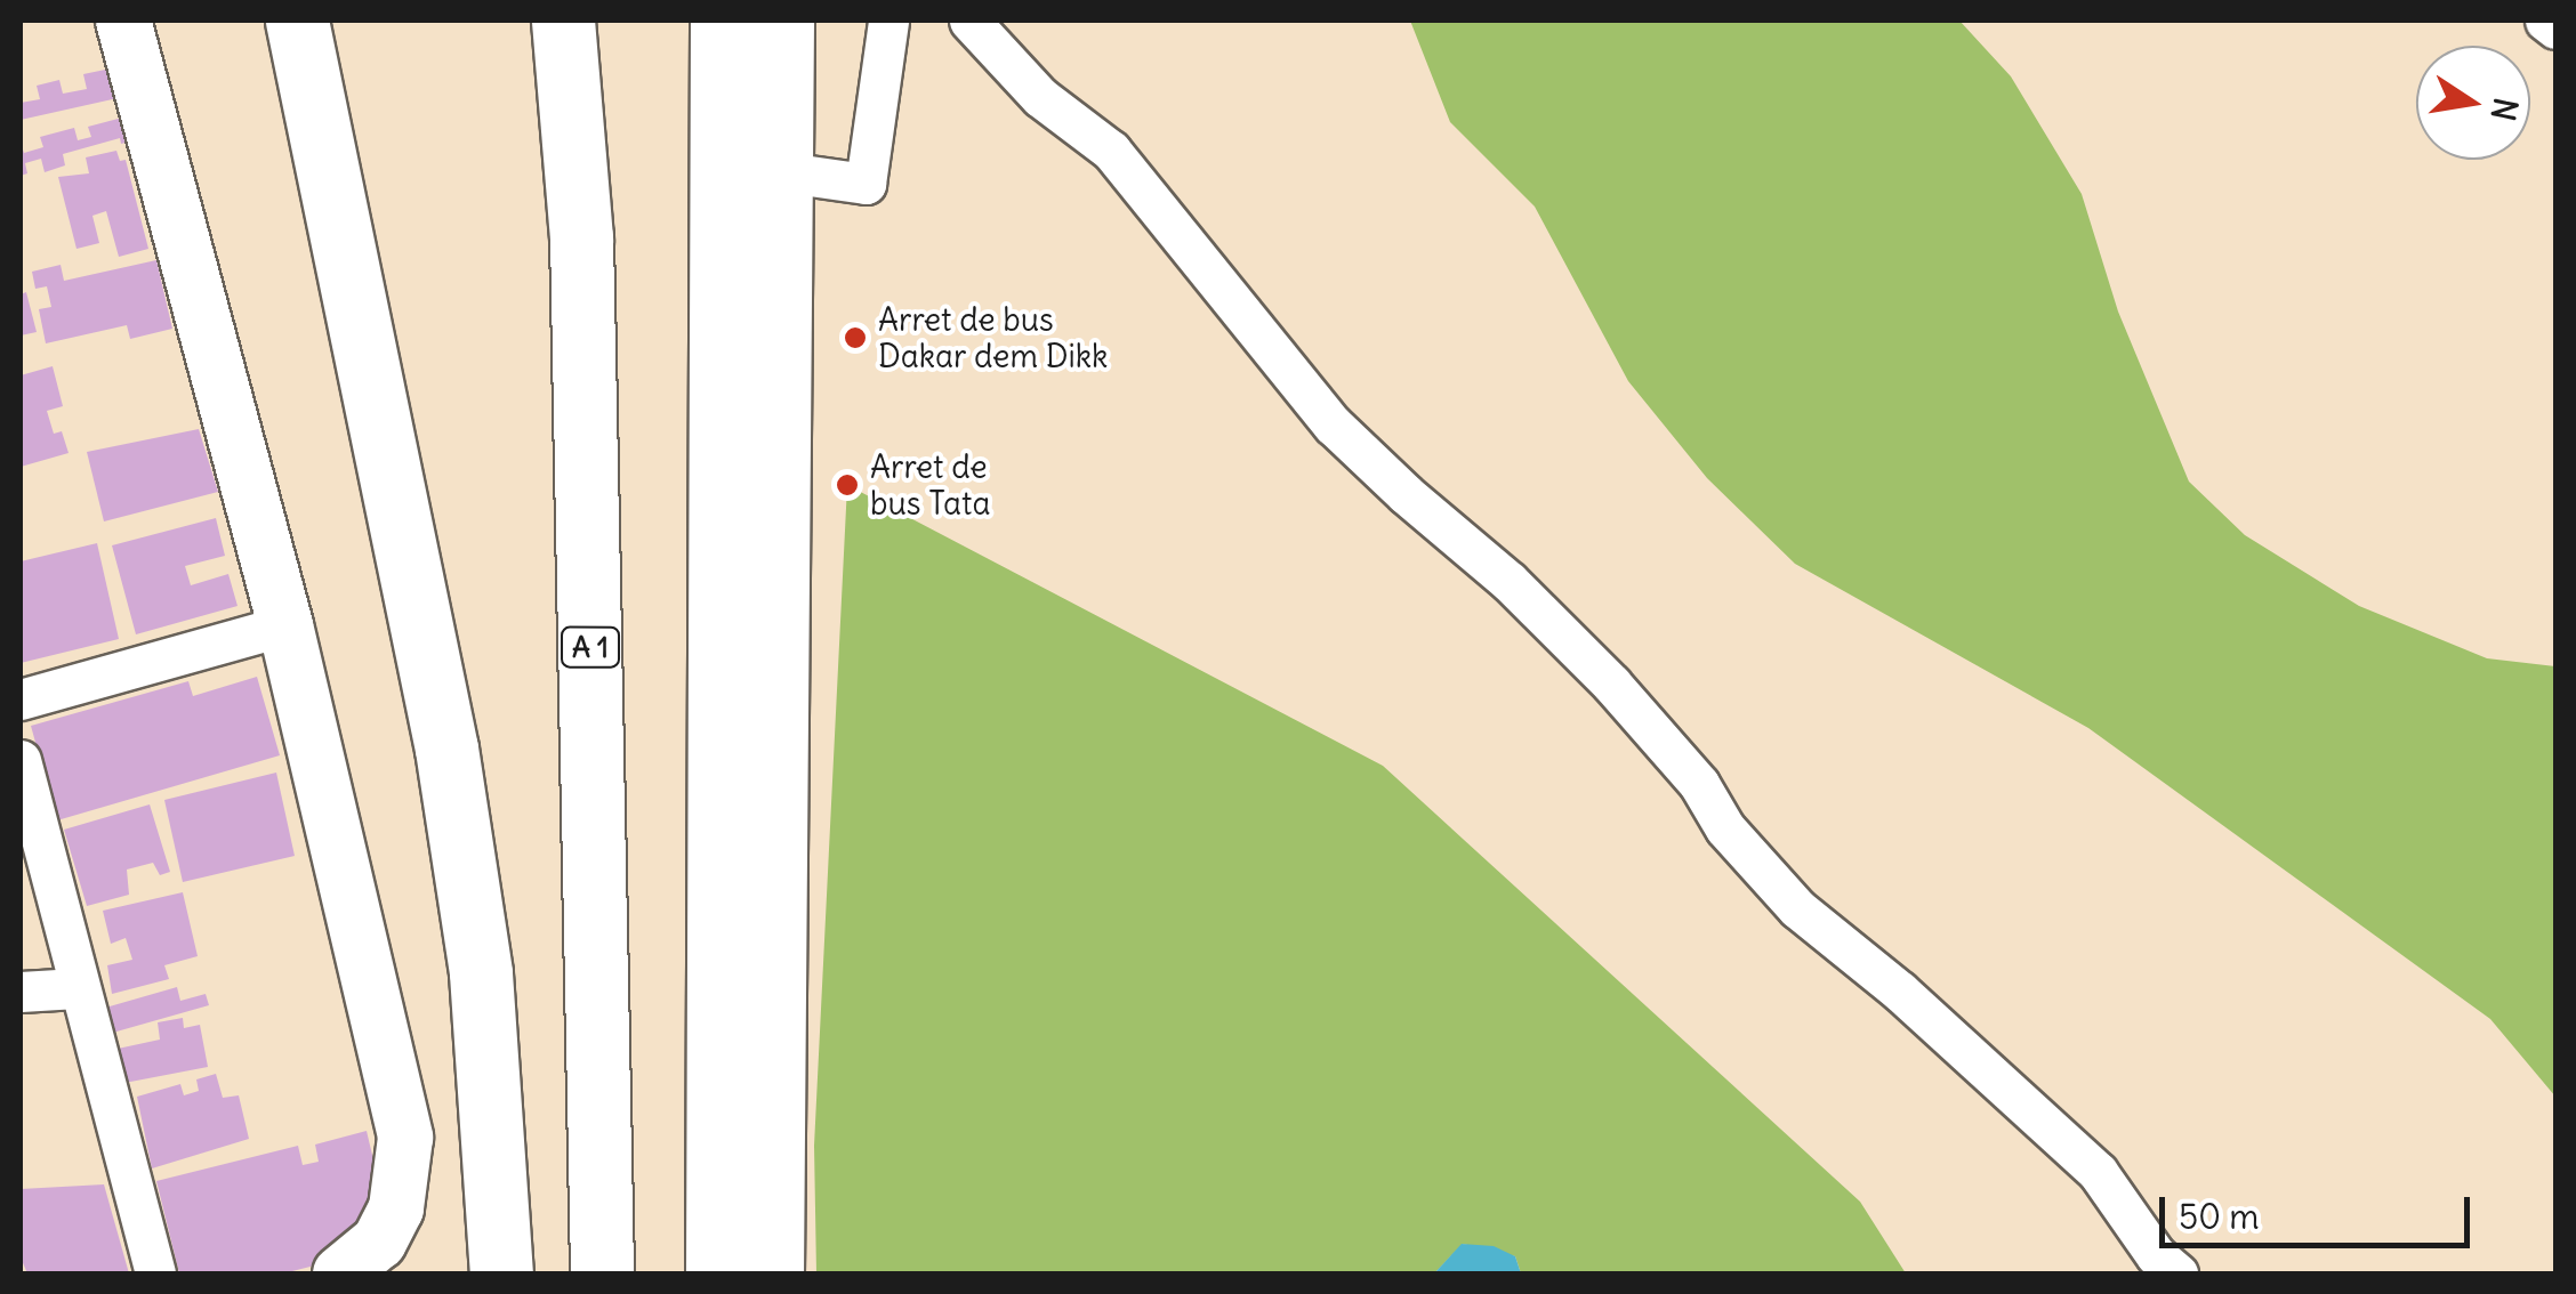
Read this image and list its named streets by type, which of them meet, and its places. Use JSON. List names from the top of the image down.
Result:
{
  "streets": {
    "highway": ["A 1"]
  },
  "places": ["Arret de bus Dakar dem Dikk", "Arret de bus Tata"],
  "scale_bar": "50 m",
  "north": "right"
}
